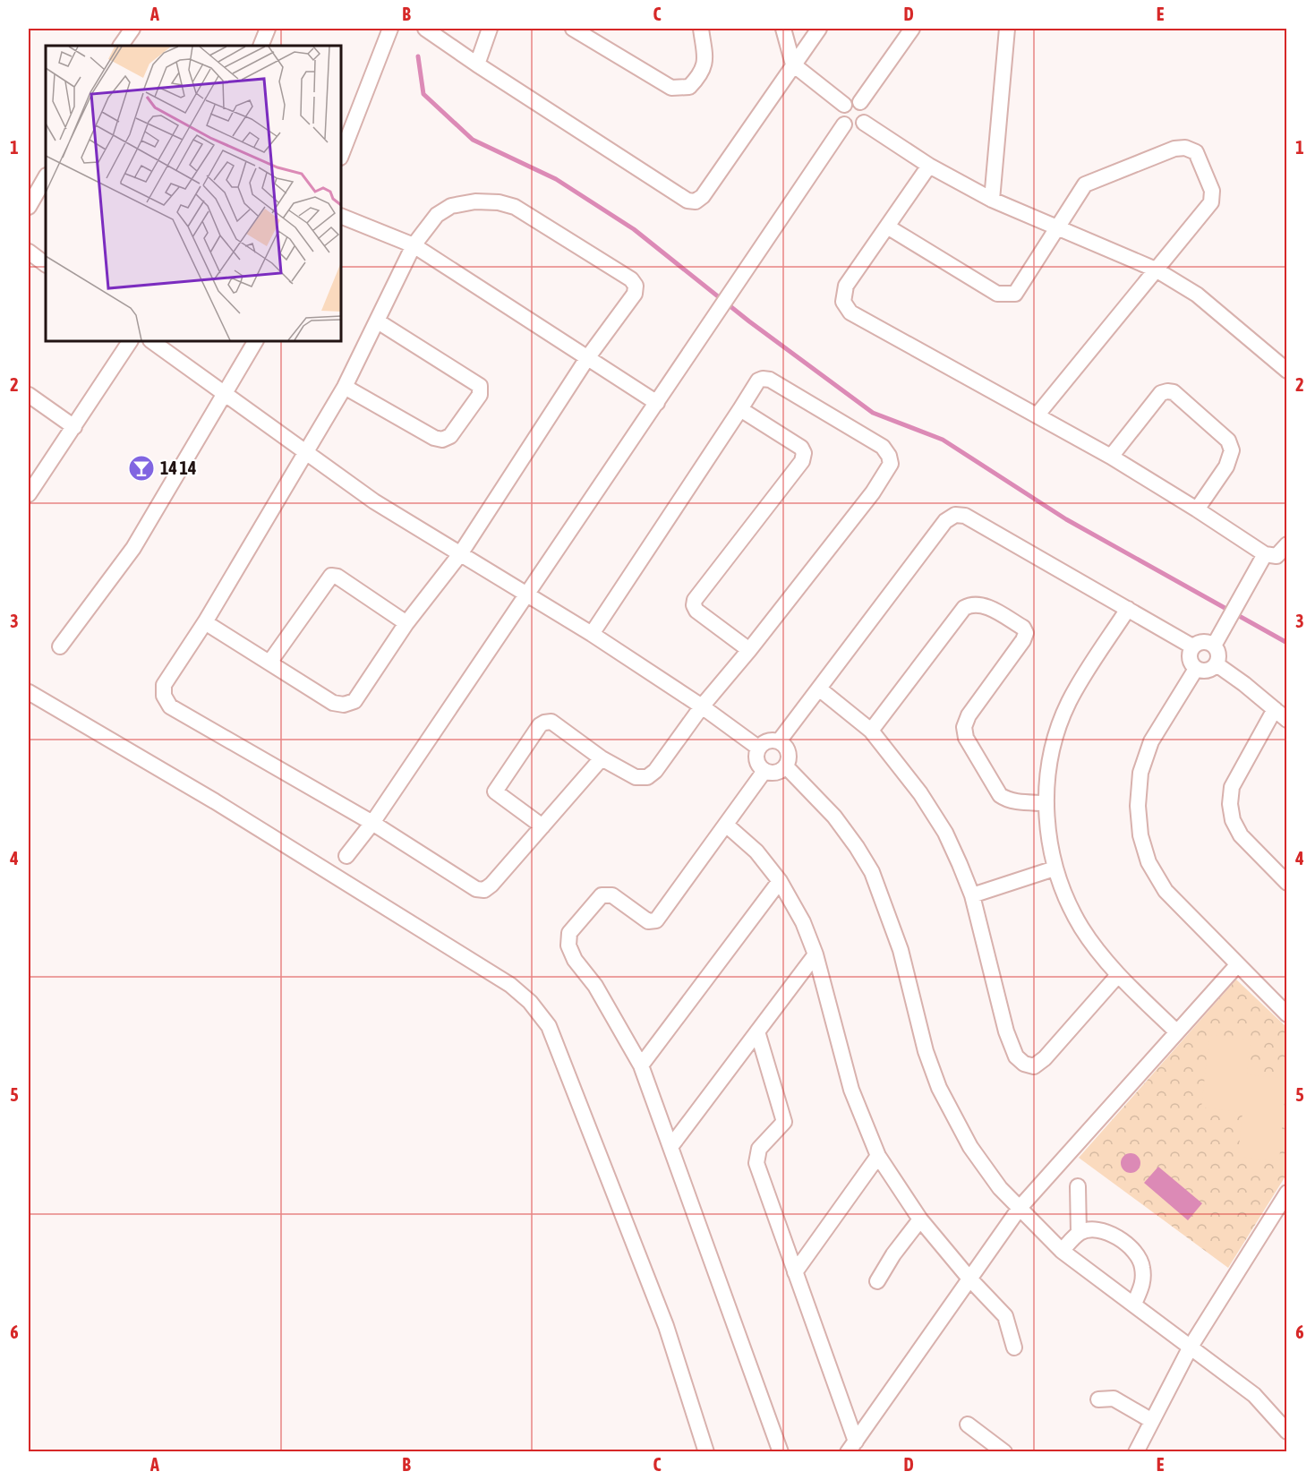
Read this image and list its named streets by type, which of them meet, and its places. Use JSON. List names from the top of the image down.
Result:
{
  "places": {
    "bar": ["14 14"]
  },
  "grid": {
    "columns": [
      "A",
      "B",
      "C",
      "D",
      "E"
    ],
    "rows": [
      "1",
      "2",
      "3",
      "4",
      "5",
      "6"
    ]
  }
}
